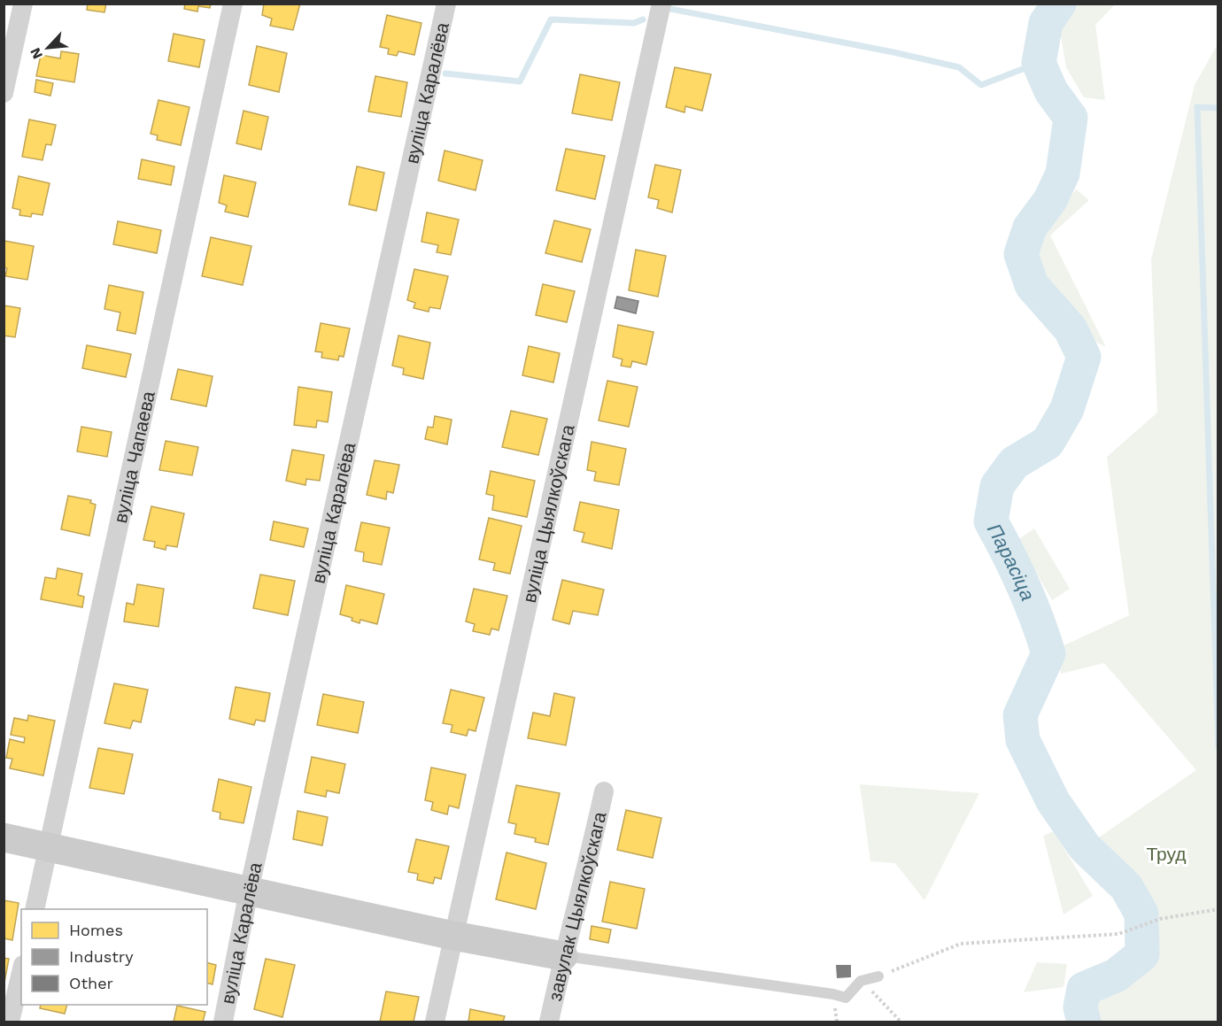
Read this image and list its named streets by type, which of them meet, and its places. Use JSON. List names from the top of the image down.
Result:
{
  "streets": {
    "street": [
      "вуліца Каралёва",
      "вуліца Чапаева",
      "вуліца Цыялкоўскага",
      "завулак Цыялкоўскага"
    ]
  },
  "water": ["Парасіца"],
  "parks": ["Труд"],
  "legend": ["Homes", "Industry", "Other"],
  "north": "bottom left"
}
